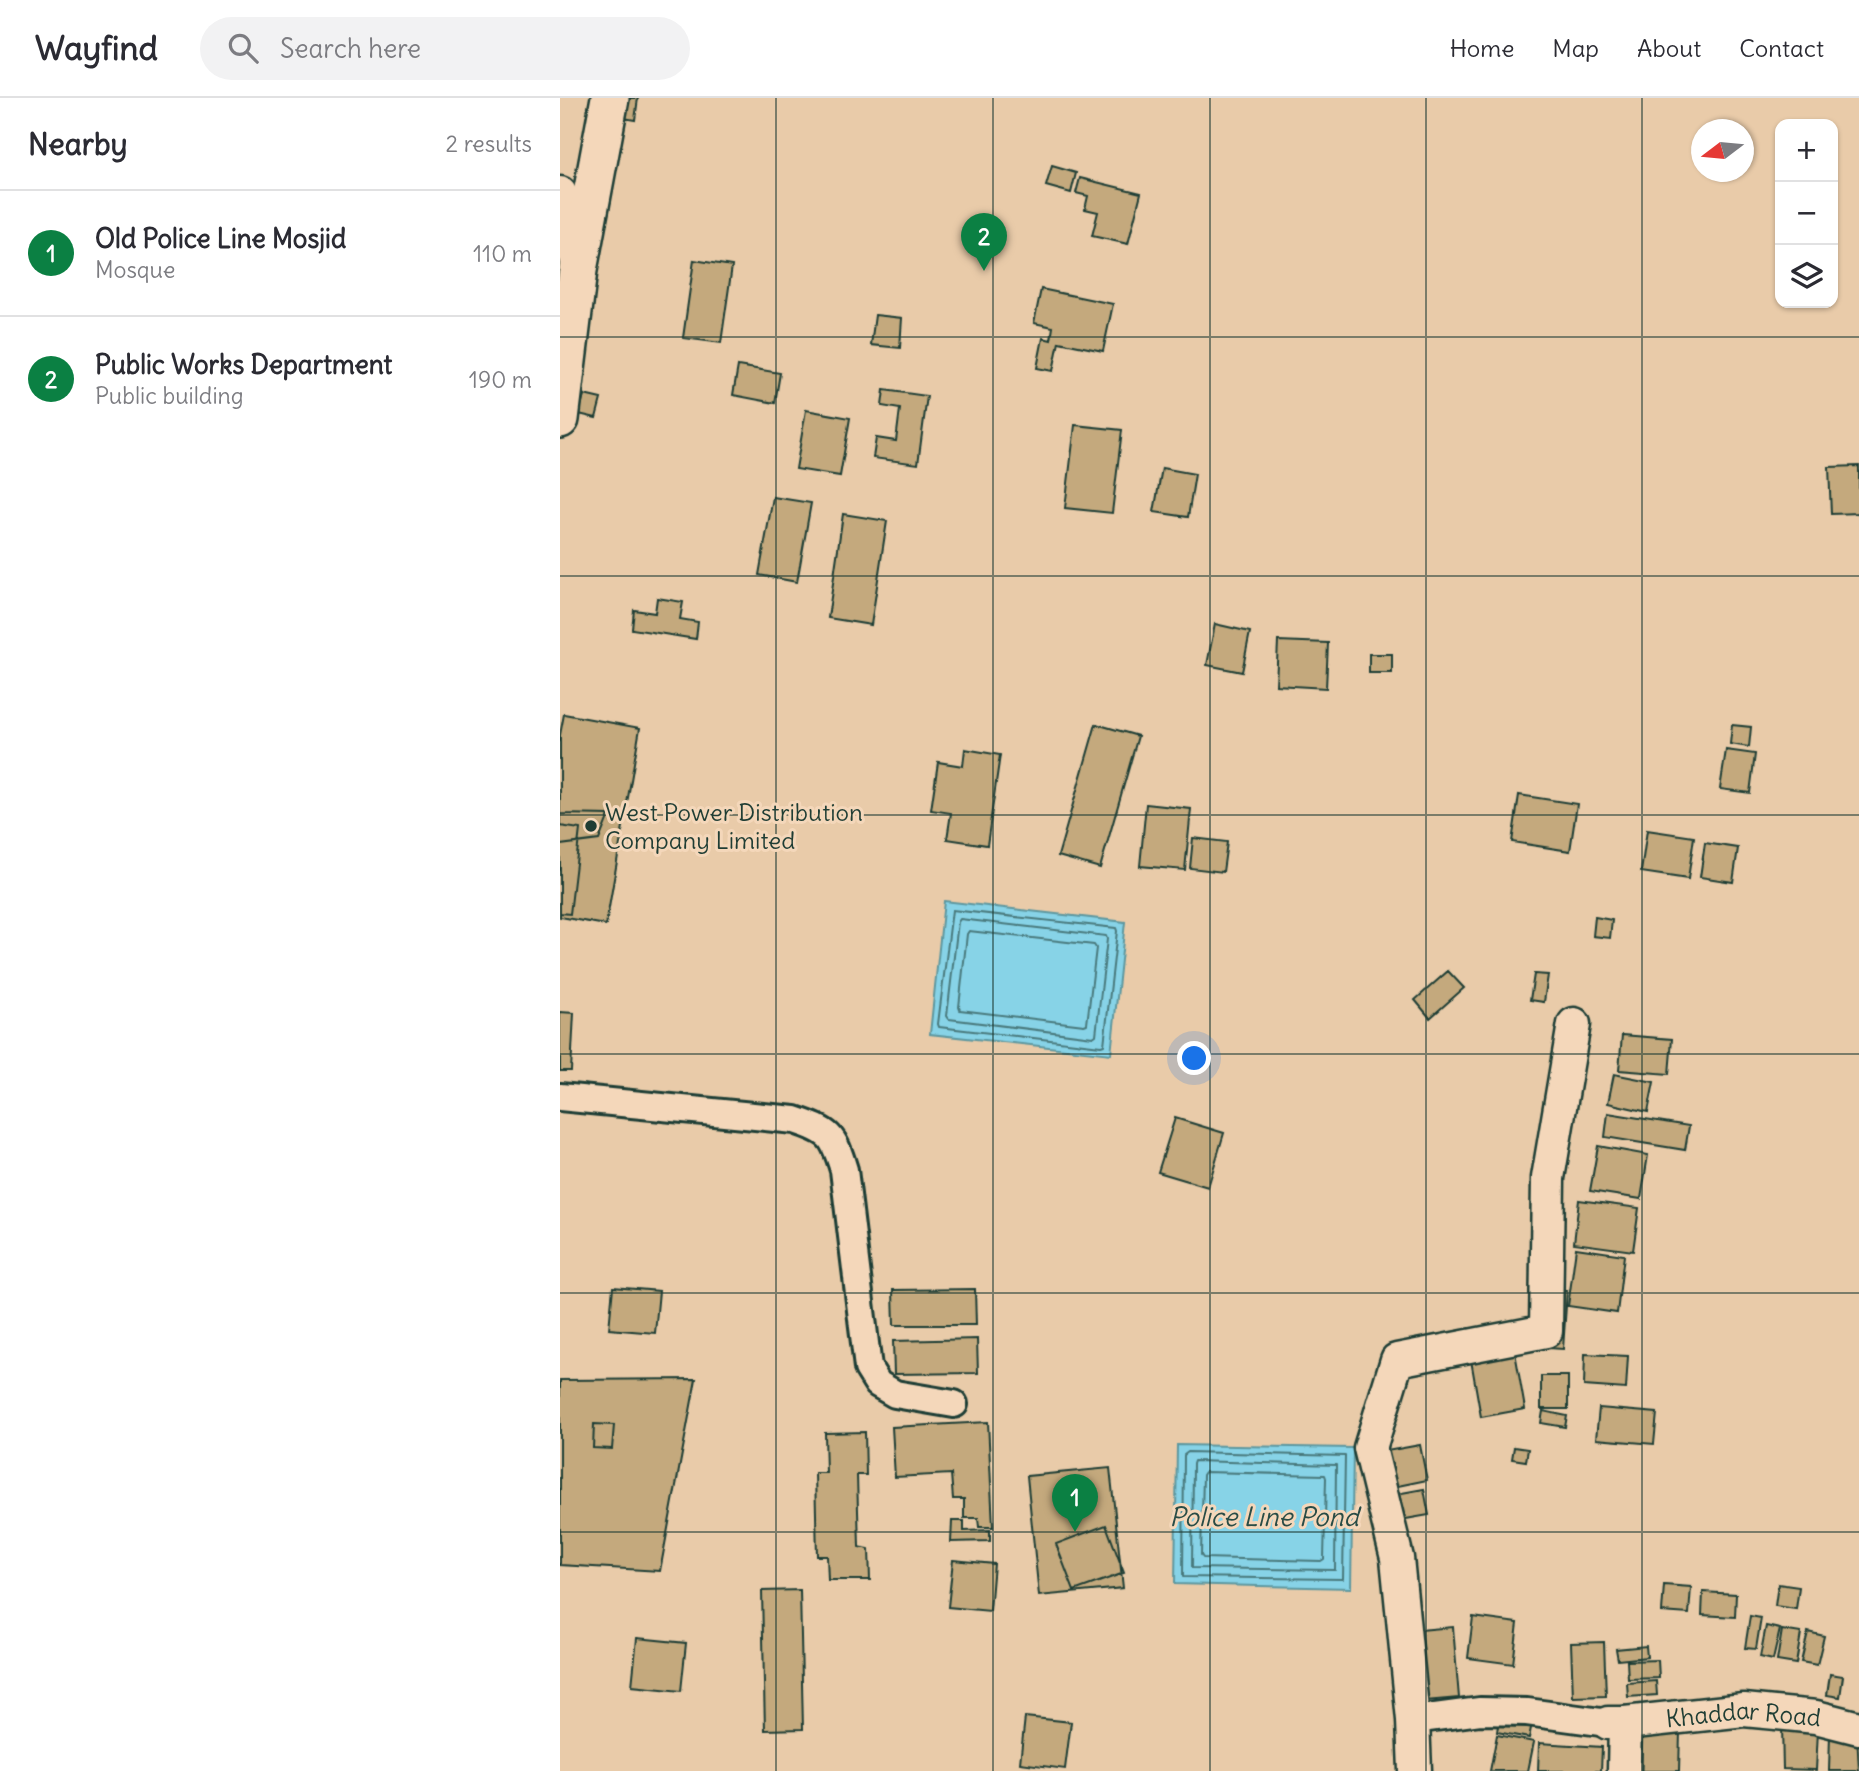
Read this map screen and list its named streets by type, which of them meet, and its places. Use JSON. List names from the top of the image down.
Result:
{
  "streets": {
    "street": ["Khaddar Road"]
  },
  "water": ["Police Line Pond"],
  "places": ["West Power Distribution Company Limited"],
  "north": "left",
  "page": {
    "header": "Wayfind",
    "search": "Search here",
    "nav": [
      "Home",
      "Map",
      "About",
      "Contact"
    ],
    "heading": ["Nearby", "2 results"],
    "map_buttons": ["+", "−"],
    "list": [
      {
        "mark": "1",
        "name": "Old Police Line Mosjid",
        "note": "Mosque",
        "value": "110 m"
      },
      {
        "mark": "2",
        "name": "Public Works Department",
        "note": "Public building",
        "value": "190 m"
      }
    ],
    "pins": ["2", "1"]
  }
}
